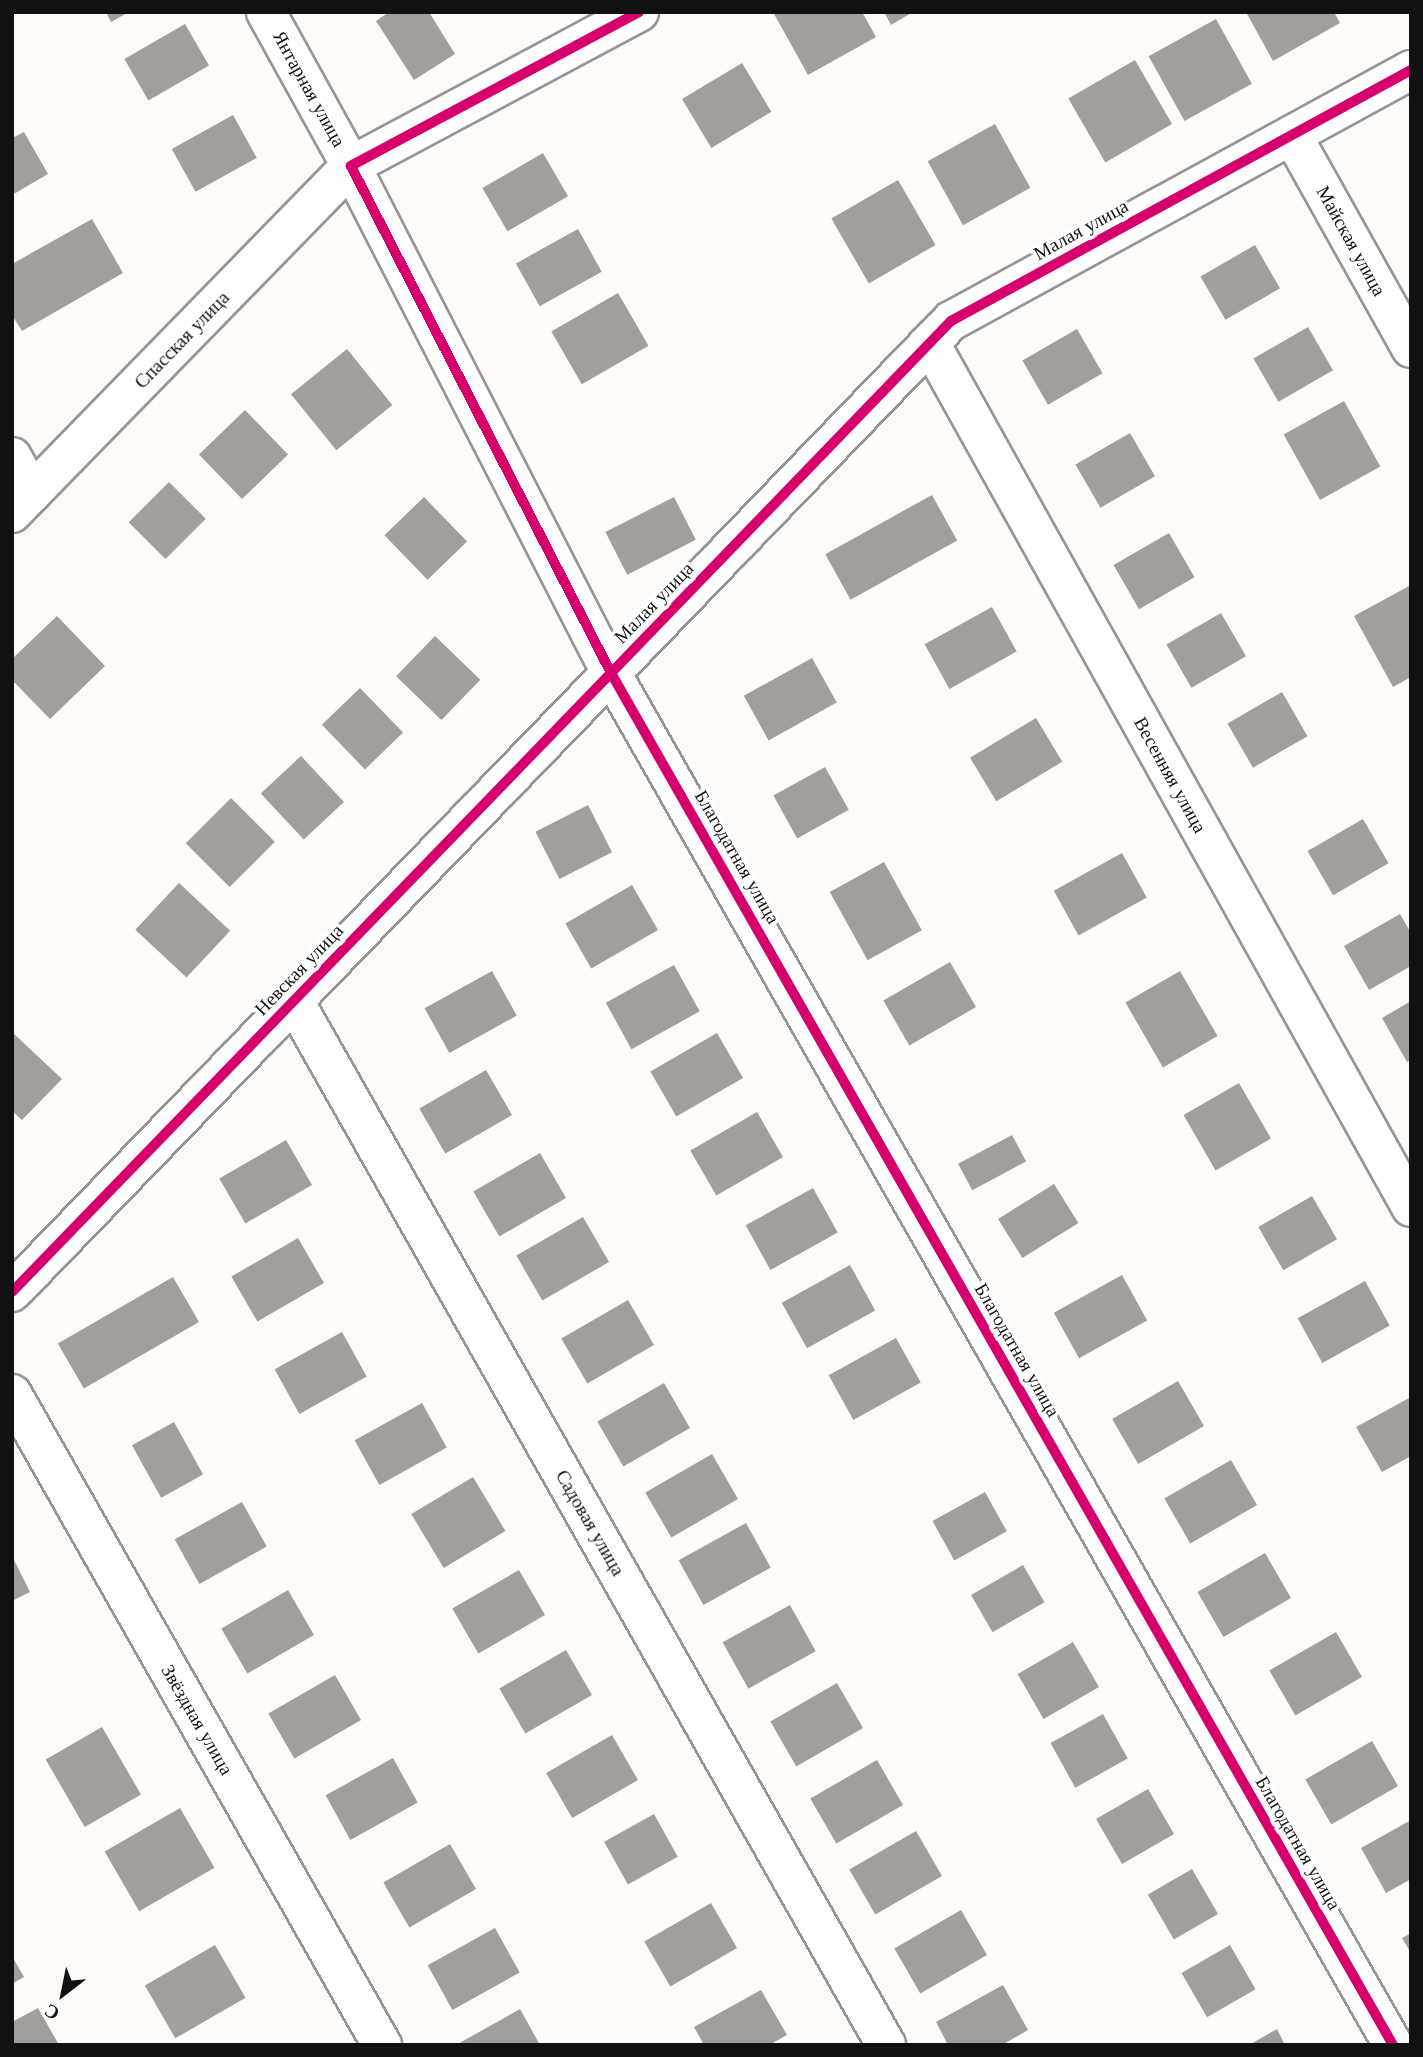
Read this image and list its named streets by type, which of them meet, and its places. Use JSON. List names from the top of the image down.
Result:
{
  "streets": {
    "street": [
      "Янтарная улица",
      "Малая улица",
      "Майская улица",
      "Спасская улица",
      "Весенняя улица",
      "Благодатная улица",
      "Невская улица",
      "Садовая улица",
      "Звёздная улица"
    ]
  },
  "crossings": [
    ["Янтарная улица", "Малая улица"],
    ["Янтарная улица", "Спасская улица"],
    ["Малая улица", "Майская улица"],
    ["Малая улица", "Спасская улица"],
    ["Малая улица", "Весенняя улица"],
    ["Малая улица", "Благодатная улица"],
    ["Малая улица", "Невская улица"],
    ["Благодатная улица", "Невская улица"],
    ["Невская улица", "Садовая улица"]
  ],
  "north": "bottom left"
}
